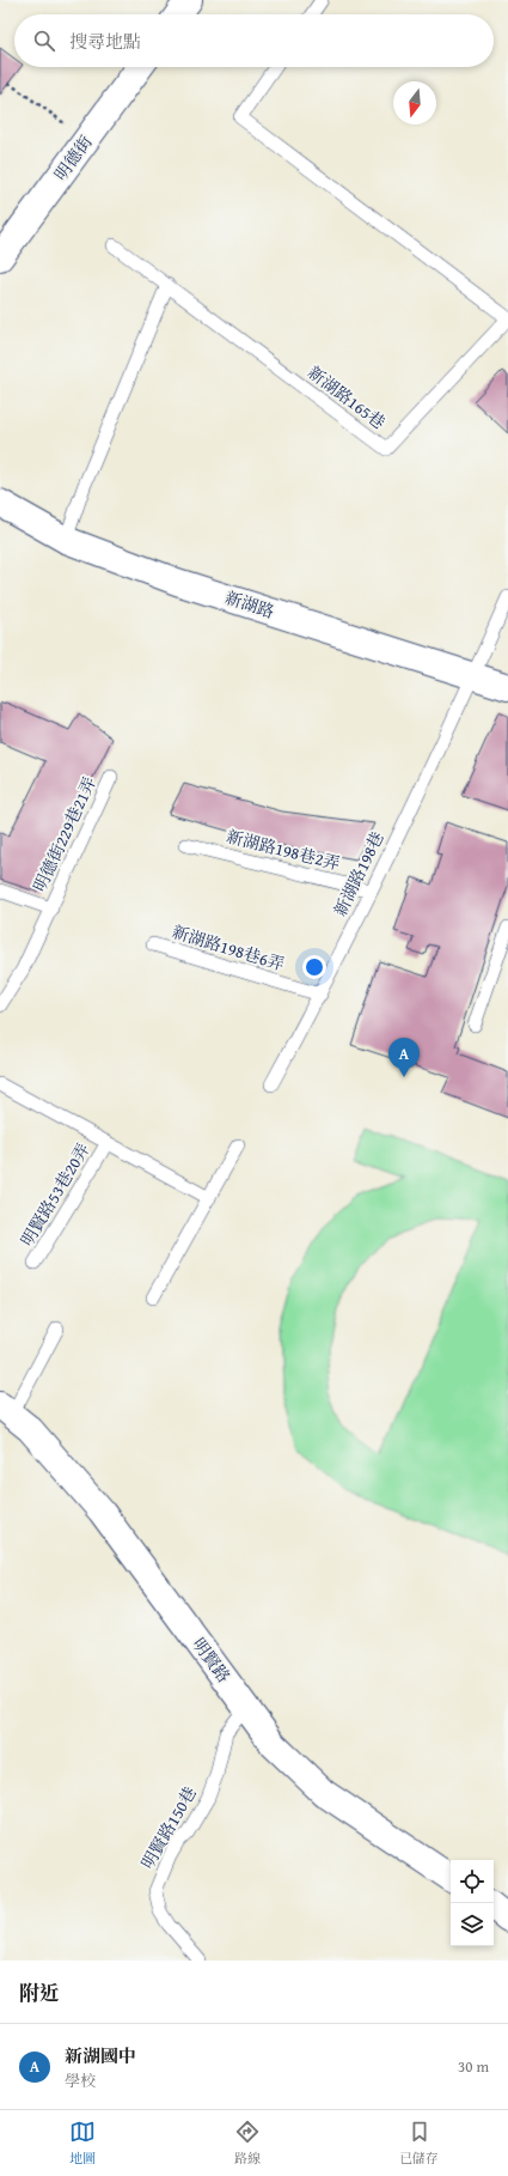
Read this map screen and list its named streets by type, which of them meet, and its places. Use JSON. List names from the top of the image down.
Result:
{
  "streets": {
    "street": ["明德街", "新湖路", "明賢路"],
    "lane": [
      "新湖路165巷",
      "明德街229巷21弄",
      "新湖路198巷2弄",
      "新湖路198巷",
      "新湖路198巷6弄",
      "明賢路53巷20弄",
      "明賢路150巷"
    ]
  },
  "crossings": [
    ["新湖路", "新湖路198巷"],
    ["新湖路198巷2弄", "新湖路198巷"],
    ["新湖路198巷", "新湖路198巷6弄"],
    ["明賢路", "明賢路150巷"]
  ],
  "north": "bottom",
  "page": {
    "search": "搜尋地點",
    "pins": "A",
    "heading": "附近",
    "list": [
      {
        "mark": "A",
        "name": "新湖國中",
        "note": "學校",
        "value": "30 m"
      }
    ],
    "nav": ["地圖", "路線", "已儲存"]
  }
}
